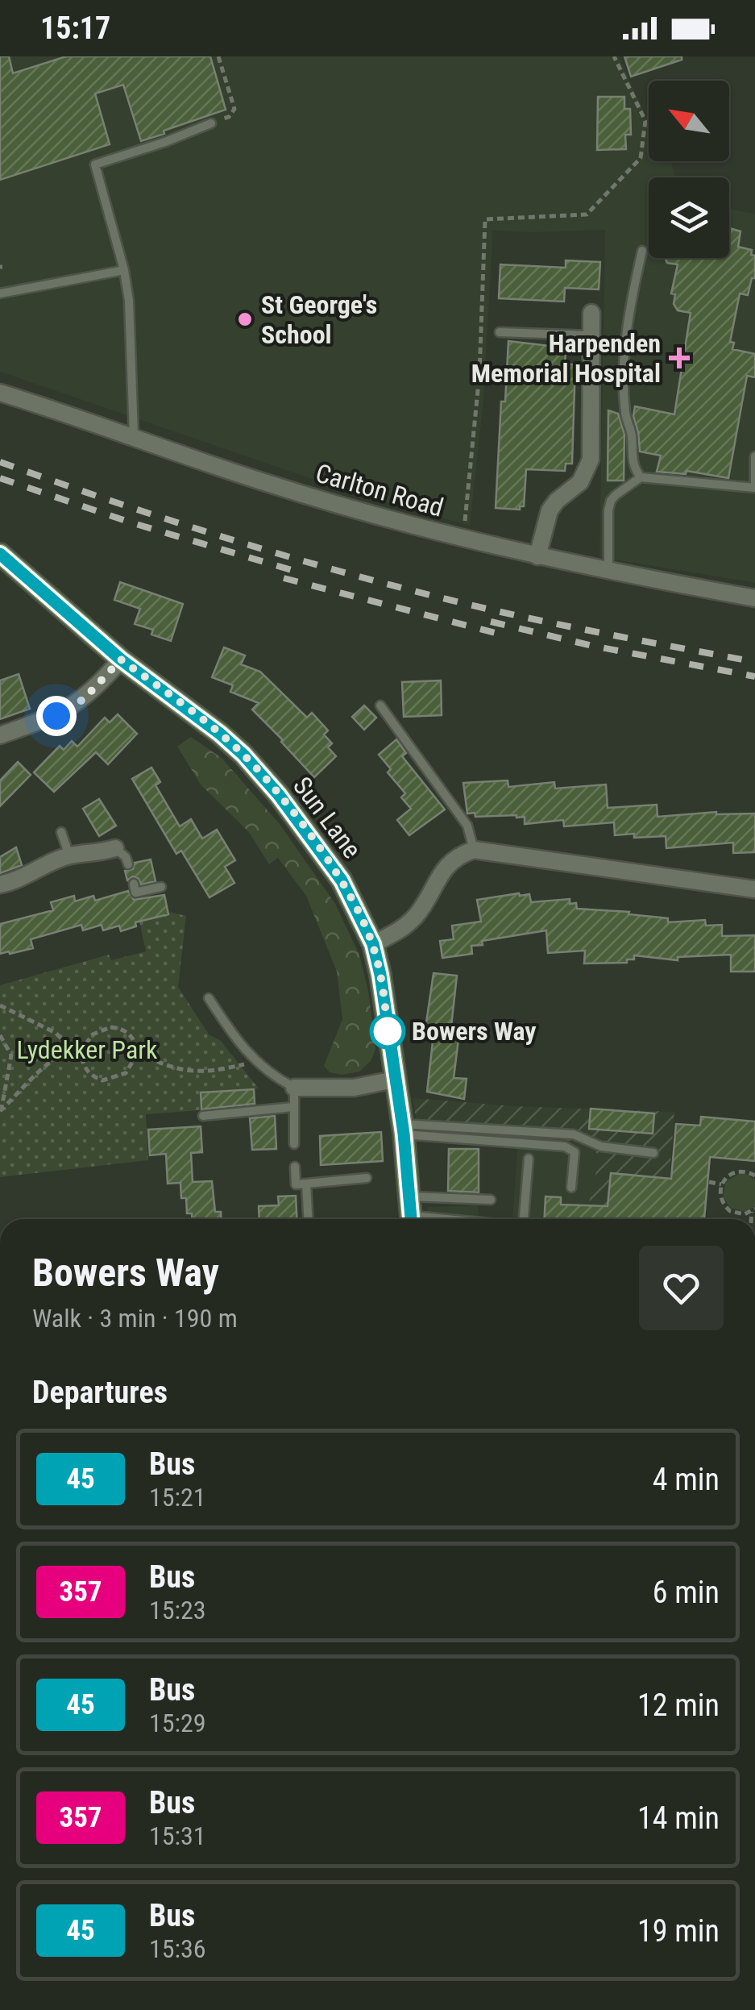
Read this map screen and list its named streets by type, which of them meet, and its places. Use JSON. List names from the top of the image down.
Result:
{
  "streets": {
    "street": ["Carlton Road", "Sun Lane"]
  },
  "parks": ["Lydekker Park"],
  "places": {
    "other": ["St George's School", "Bowers Way"],
    "health": ["Harpenden Memorial Hospital"]
  },
  "lines": ["bus line 45"],
  "north": "top left",
  "page": {
    "status": "15:17",
    "heading": [
      ["Bowers Way", "Walk · 3 min · 190 m"],
      "Departures"
    ],
    "list": [
      {
        "mark": "45",
        "name": "Bus",
        "note": "15:21",
        "value": "4 min"
      },
      {
        "mark": "357",
        "name": "Bus",
        "note": "15:23",
        "value": "6 min"
      },
      {
        "mark": "45",
        "name": "Bus",
        "note": "15:29",
        "value": "12 min"
      },
      {
        "mark": "357",
        "name": "Bus",
        "note": "15:31",
        "value": "14 min"
      },
      {
        "mark": "45",
        "name": "Bus",
        "note": "15:36",
        "value": "19 min"
      }
    ]
  }
}
